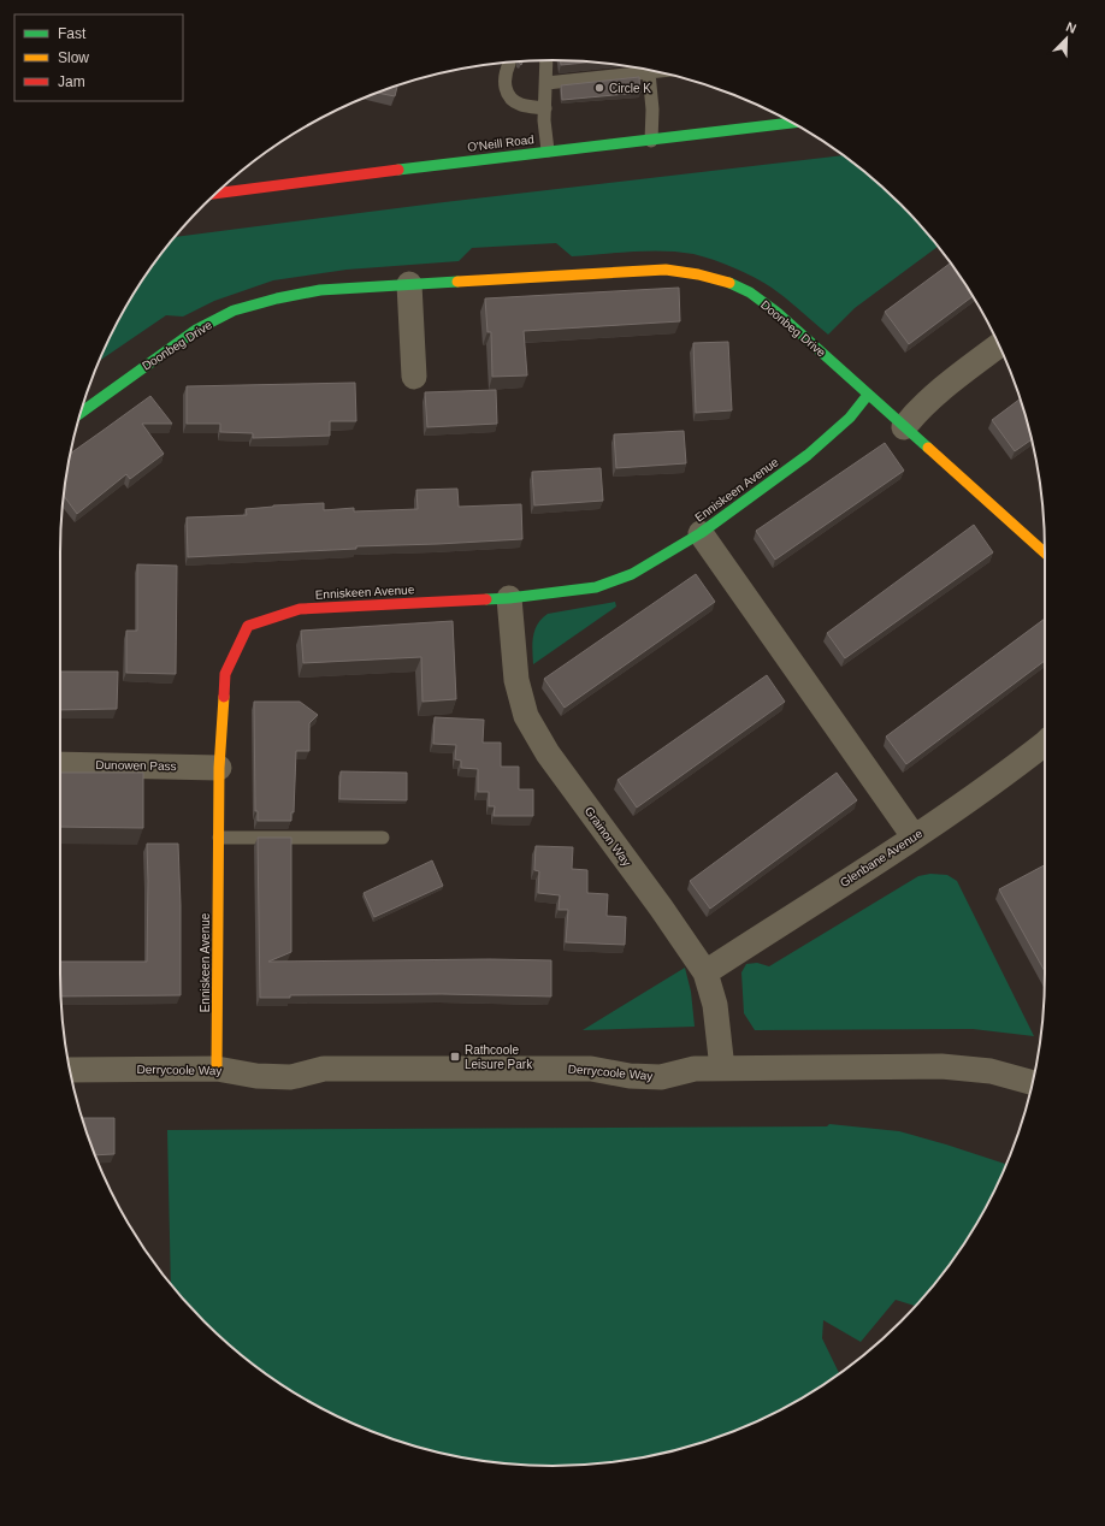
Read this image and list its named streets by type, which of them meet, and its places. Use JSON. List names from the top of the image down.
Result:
{
  "streets": {
    "street": [
      "O'Neill Road",
      "Doonbeg Drive",
      "Enniskeen Avenue",
      "Dunowen Pass",
      "Grainon Way",
      "Glenbane Avenue",
      "Derrycoole Way"
    ]
  },
  "crossings": [
    ["Doonbeg Drive", "Enniskeen Avenue"],
    ["Enniskeen Avenue", "Dunowen Pass"],
    ["Enniskeen Avenue", "Grainon Way"],
    ["Enniskeen Avenue", "Derrycoole Way"],
    ["Grainon Way", "Glenbane Avenue"],
    ["Grainon Way", "Derrycoole Way"]
  ],
  "places": {
    "other": ["Circle K"],
    "transit": ["Rathcoole Leisure Park"]
  },
  "legend": ["Fast", "Slow", "Jam"],
  "north": "top right"
}
